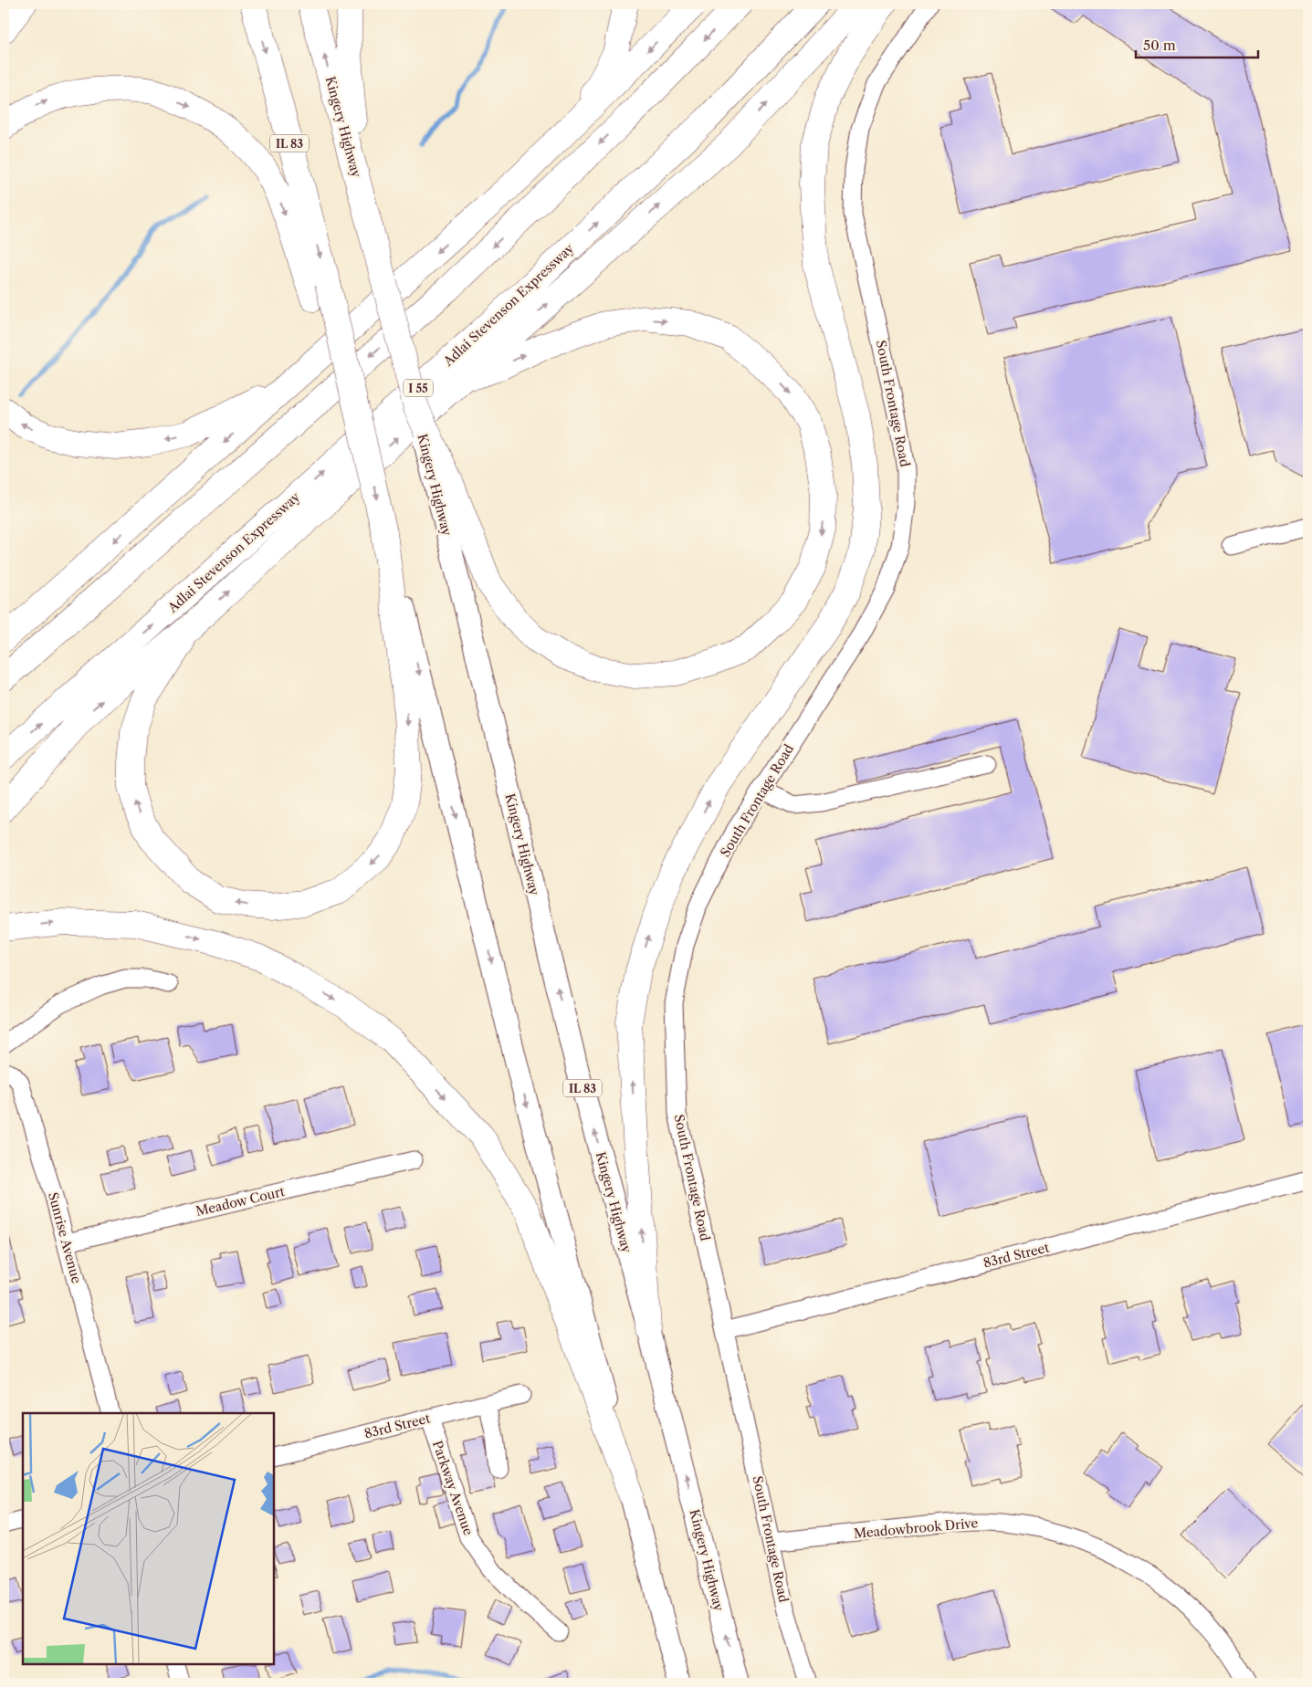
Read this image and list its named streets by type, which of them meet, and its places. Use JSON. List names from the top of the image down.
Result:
{
  "streets": {
    "highway": [
      "Kingery Highway",
      "IL 83",
      "Adlai Stevenson Expressway",
      "I 55"
    ],
    "street": [
      "South Frontage Road",
      "Meadow Court",
      "Sunrise Avenue",
      "83rd Street",
      "Parkway Avenue",
      "Meadowbrook Drive"
    ]
  },
  "crossings": [
    ["South Frontage Road", "83rd Street"],
    ["South Frontage Road", "Meadowbrook Drive"],
    ["Meadow Court", "Sunrise Avenue"],
    ["83rd Street", "Parkway Avenue"]
  ],
  "scale_bar": "50 m"
}
